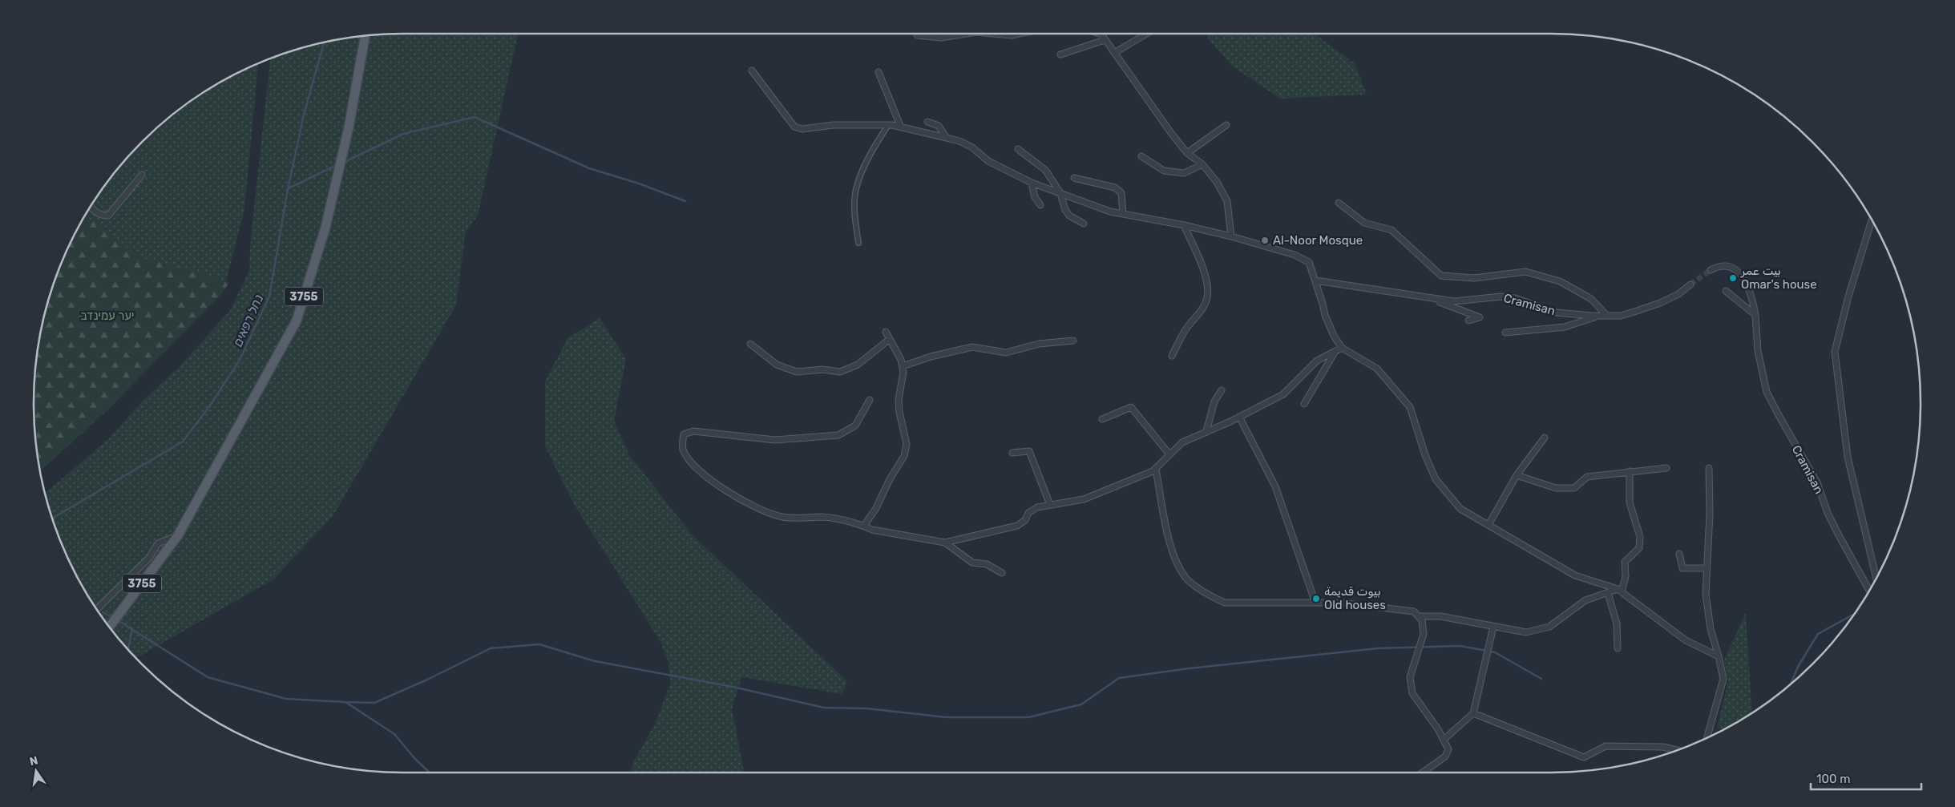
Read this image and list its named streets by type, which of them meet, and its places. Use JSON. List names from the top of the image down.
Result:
{
  "streets": {
    "main road": ["3755"],
    "street": ["Cramisan"]
  },
  "water": ["נחל רפאים"],
  "parks": ["יער עמינדב"],
  "places": ["Al-Noor Mosque", "بيت عمر Omar's house", "بيوت قديمة Old houses"],
  "scale_bar": "100 m",
  "north": "top"
}
